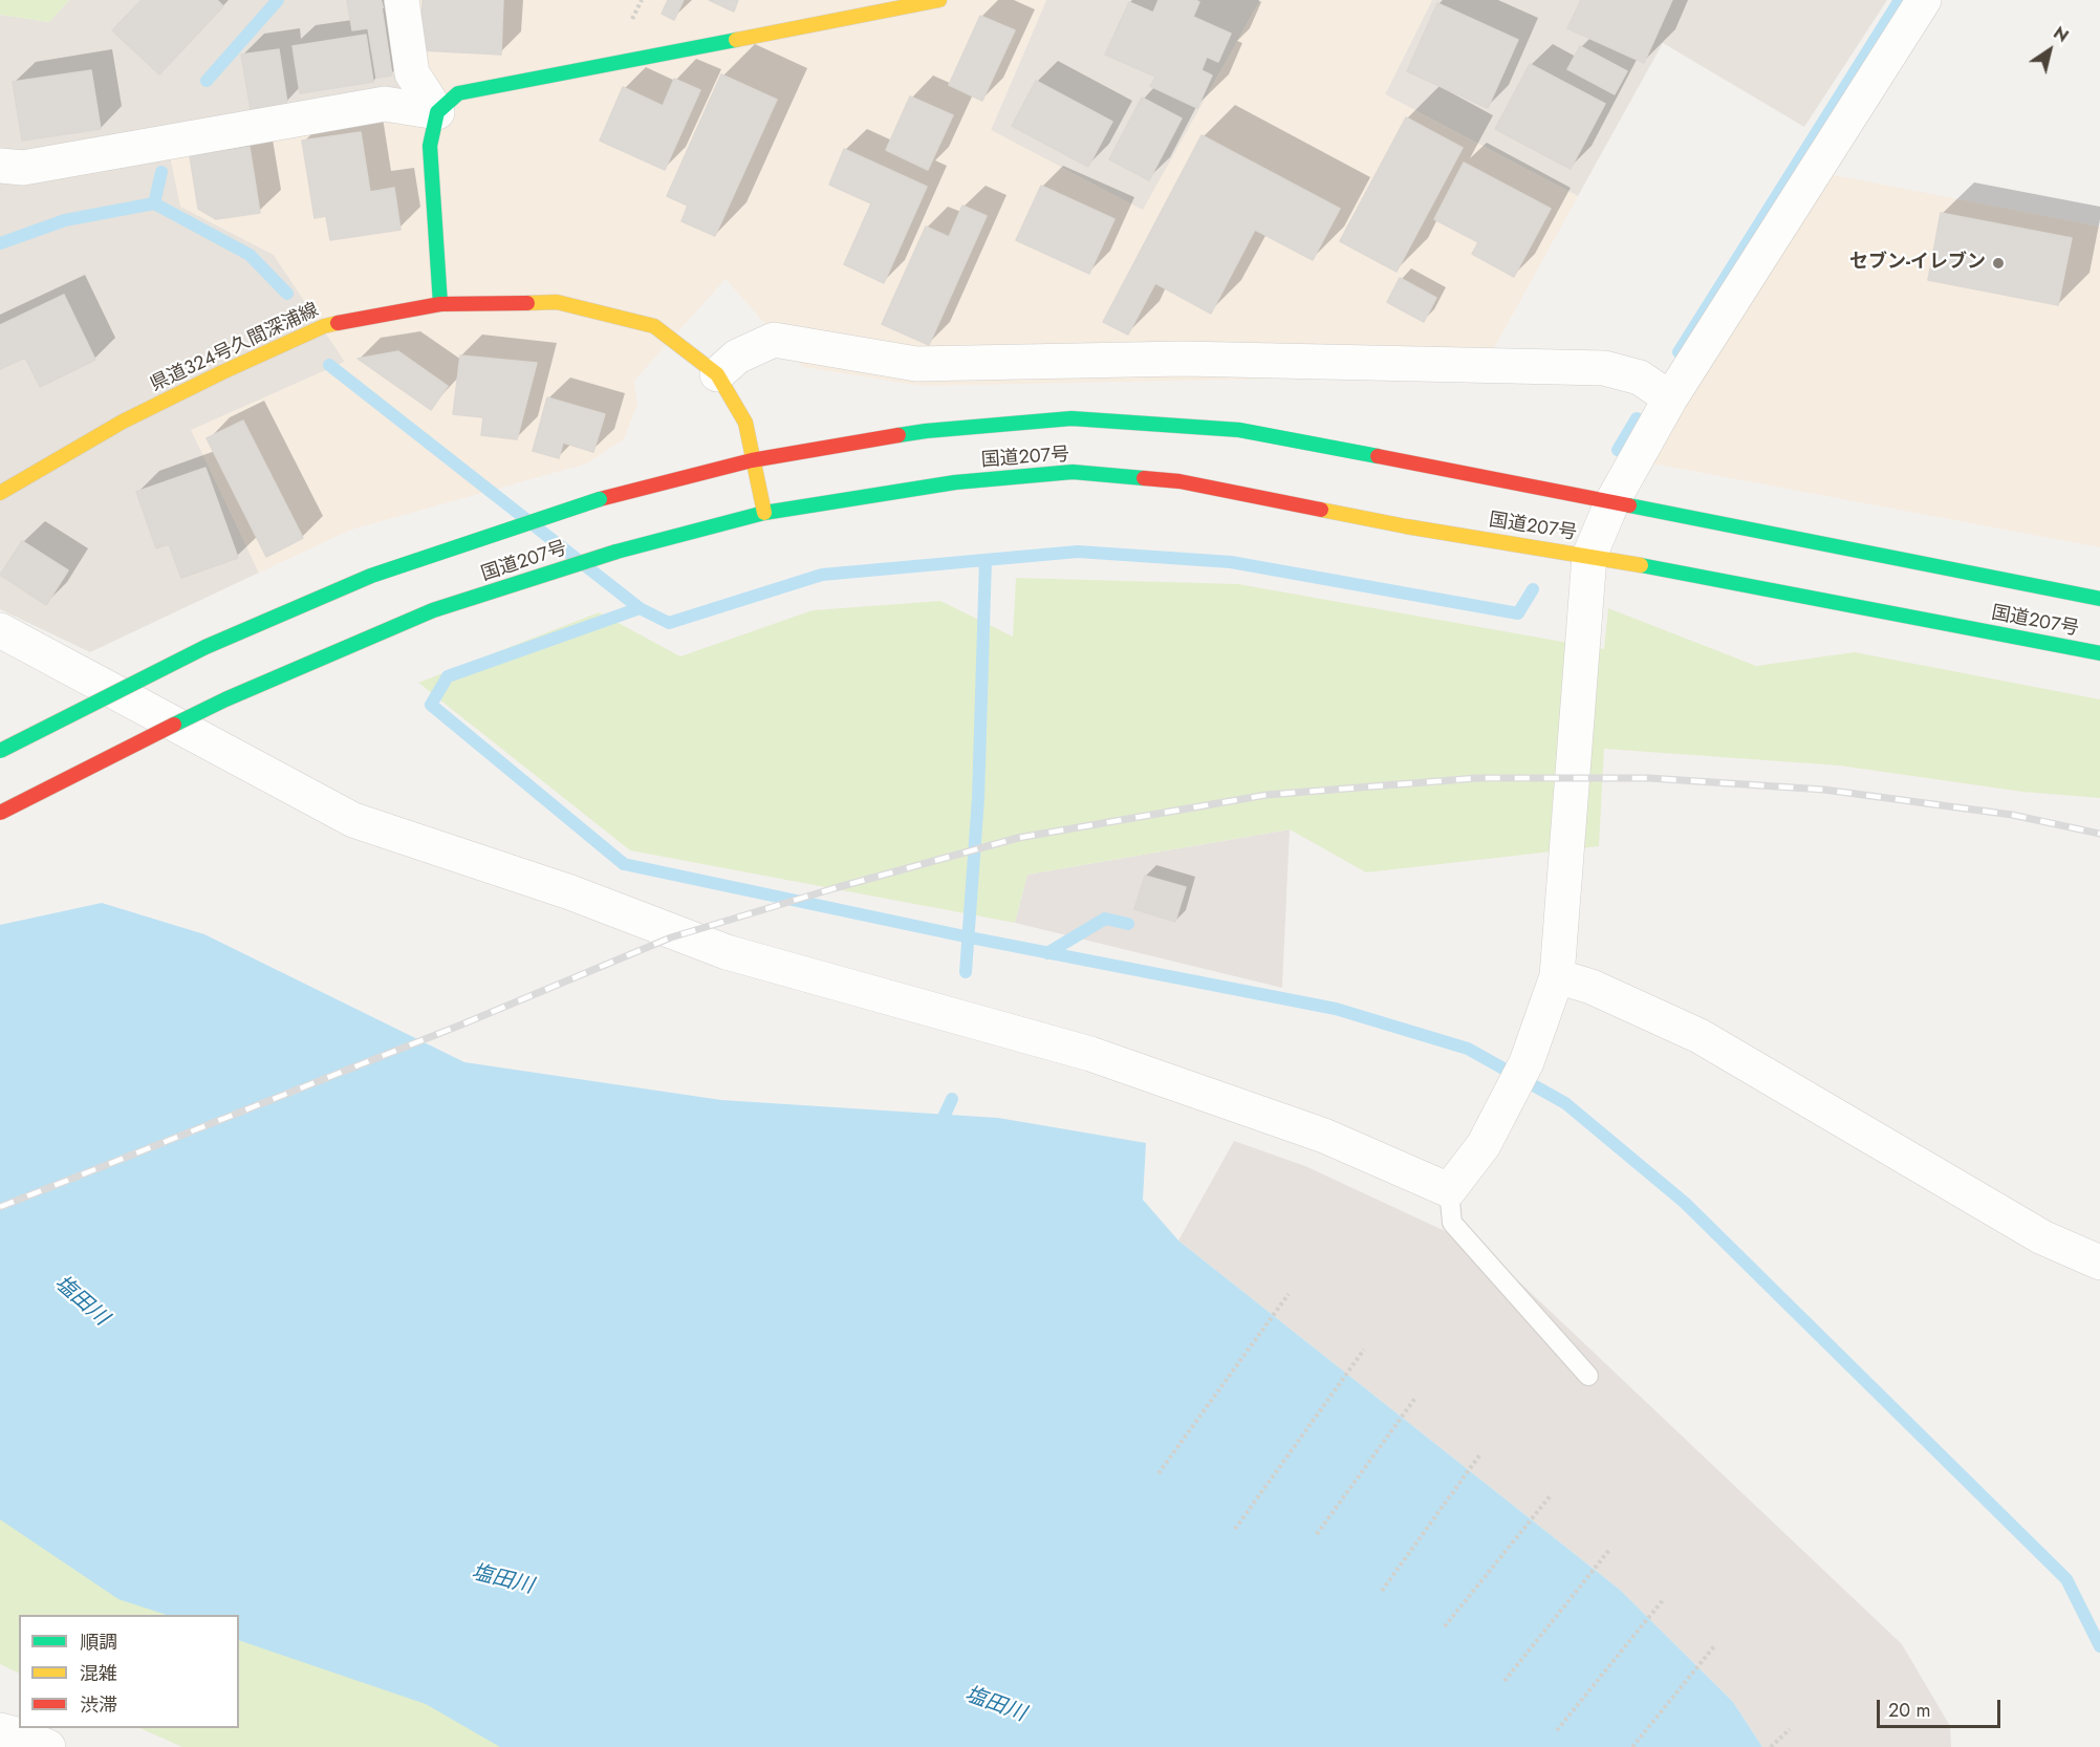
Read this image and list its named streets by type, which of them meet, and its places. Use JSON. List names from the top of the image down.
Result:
{
  "streets": {
    "main road": ["県道324号久間深浦線", "国道207号"]
  },
  "crossings": [
    ["県道324号久間深浦線", "国道207号"]
  ],
  "water": ["塩田川"],
  "places": ["セブン-イレブン"],
  "legend": ["順調", "混雑", "渋滞"],
  "scale_bar": "20 m",
  "north": "top right"
}
